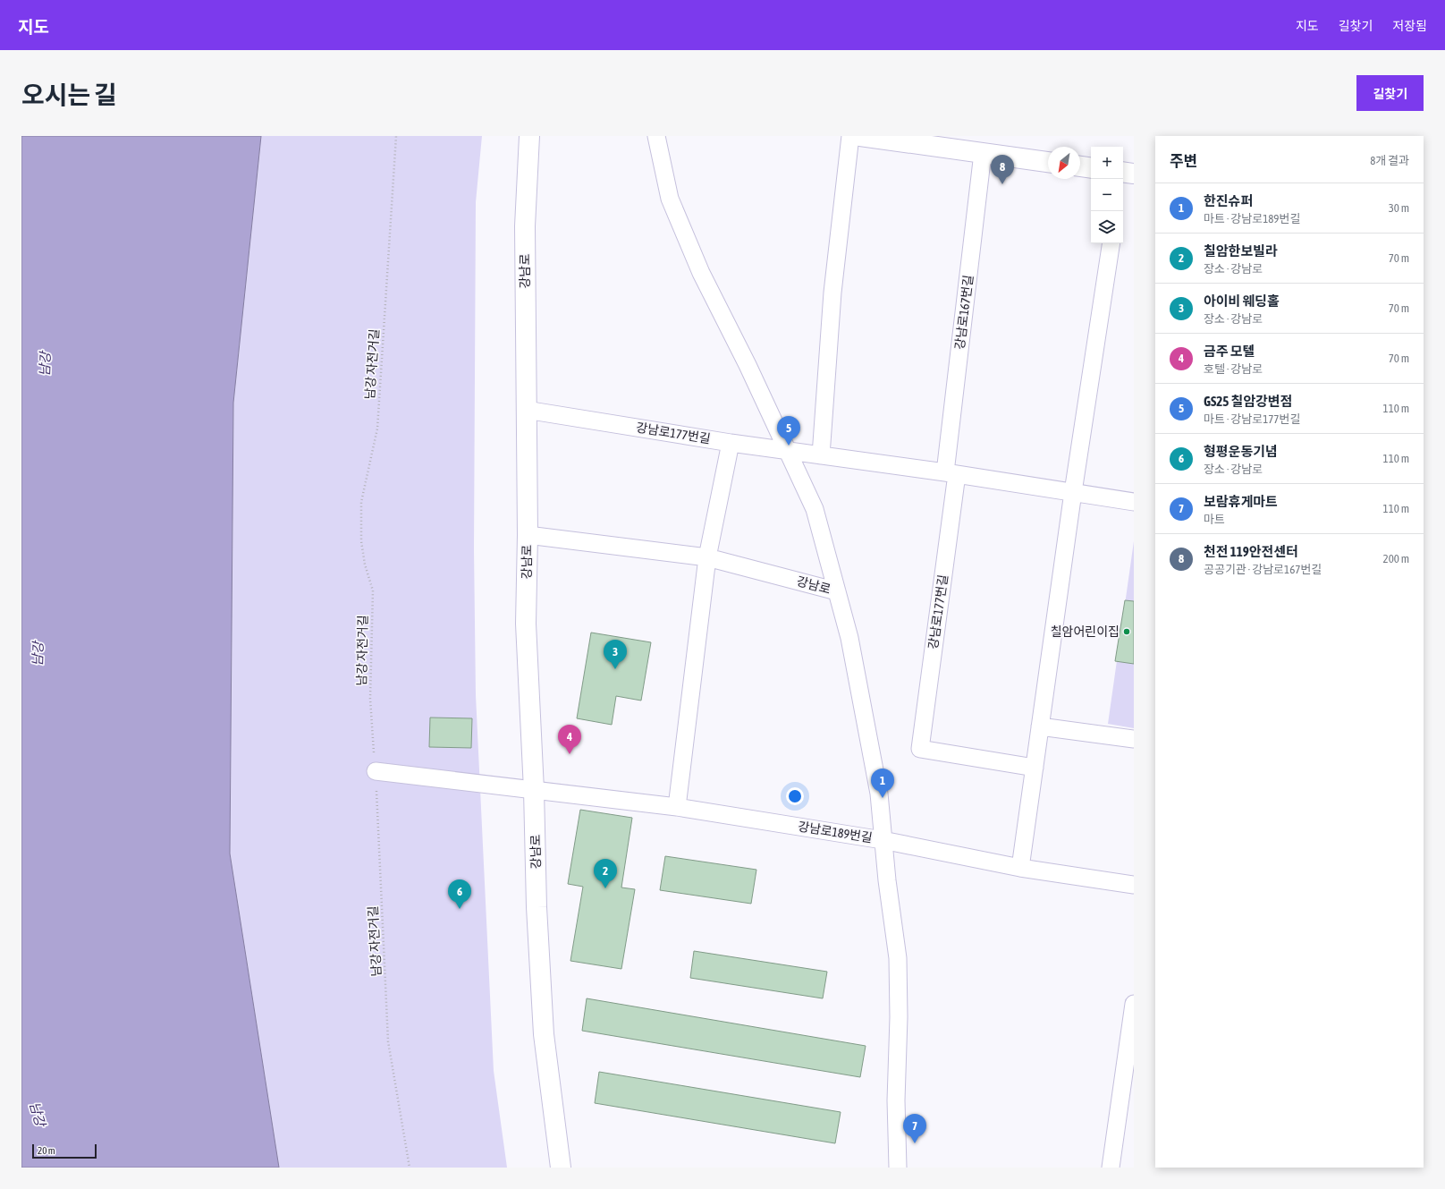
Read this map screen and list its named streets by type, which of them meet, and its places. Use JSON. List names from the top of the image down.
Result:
{
  "streets": {
    "street": [
      "강남로",
      "강남로167번길",
      "강남로177번길",
      "강남로189번길"
    ],
    "path": ["남강 자전거길"]
  },
  "crossings": [
    ["강남로", "강남로177번길"],
    ["강남로", "강남로189번길"],
    ["강남로167번길", "강남로177번길"],
    ["남강 자전거길", "강남로189번길"]
  ],
  "water": ["남강"],
  "places": ["칠암어린이집"],
  "scale_bar": "20 m",
  "north": "bottom left",
  "page": {
    "header": "지도",
    "nav": ["지도", "길찾기", "저장됨"],
    "title": "오시는 길",
    "buttons": "길찾기",
    "heading": ["주변", "8개 결과"],
    "map_buttons": ["+", "−"],
    "pins": [
      "8",
      "5",
      "3",
      "4",
      "1",
      "2",
      "6",
      "7"
    ],
    "list": [
      {
        "mark": "1",
        "name": "한진슈퍼",
        "note": "마트 · 강남로189번길",
        "value": "30 m"
      },
      {
        "mark": "2",
        "name": "칠암한보빌라",
        "note": "장소 · 강남로",
        "value": "70 m"
      },
      {
        "mark": "3",
        "name": "아이비 웨딩홀",
        "note": "장소 · 강남로",
        "value": "70 m"
      },
      {
        "mark": "4",
        "name": "금주 모텔",
        "note": "호텔 · 강남로",
        "value": "70 m"
      },
      {
        "mark": "5",
        "name": "GS25 칠암강변점",
        "note": "마트 · 강남로177번길",
        "value": "110 m"
      },
      {
        "mark": "6",
        "name": "형평운동기념",
        "note": "장소 · 강남로",
        "value": "110 m"
      },
      {
        "mark": "7",
        "name": "보람휴게마트",
        "note": "마트",
        "value": "110 m"
      },
      {
        "mark": "8",
        "name": "천전 119안전센터",
        "note": "공공기관 · 강남로167번길",
        "value": "200 m"
      }
    ],
    "scale": "20 m"
  }
}
